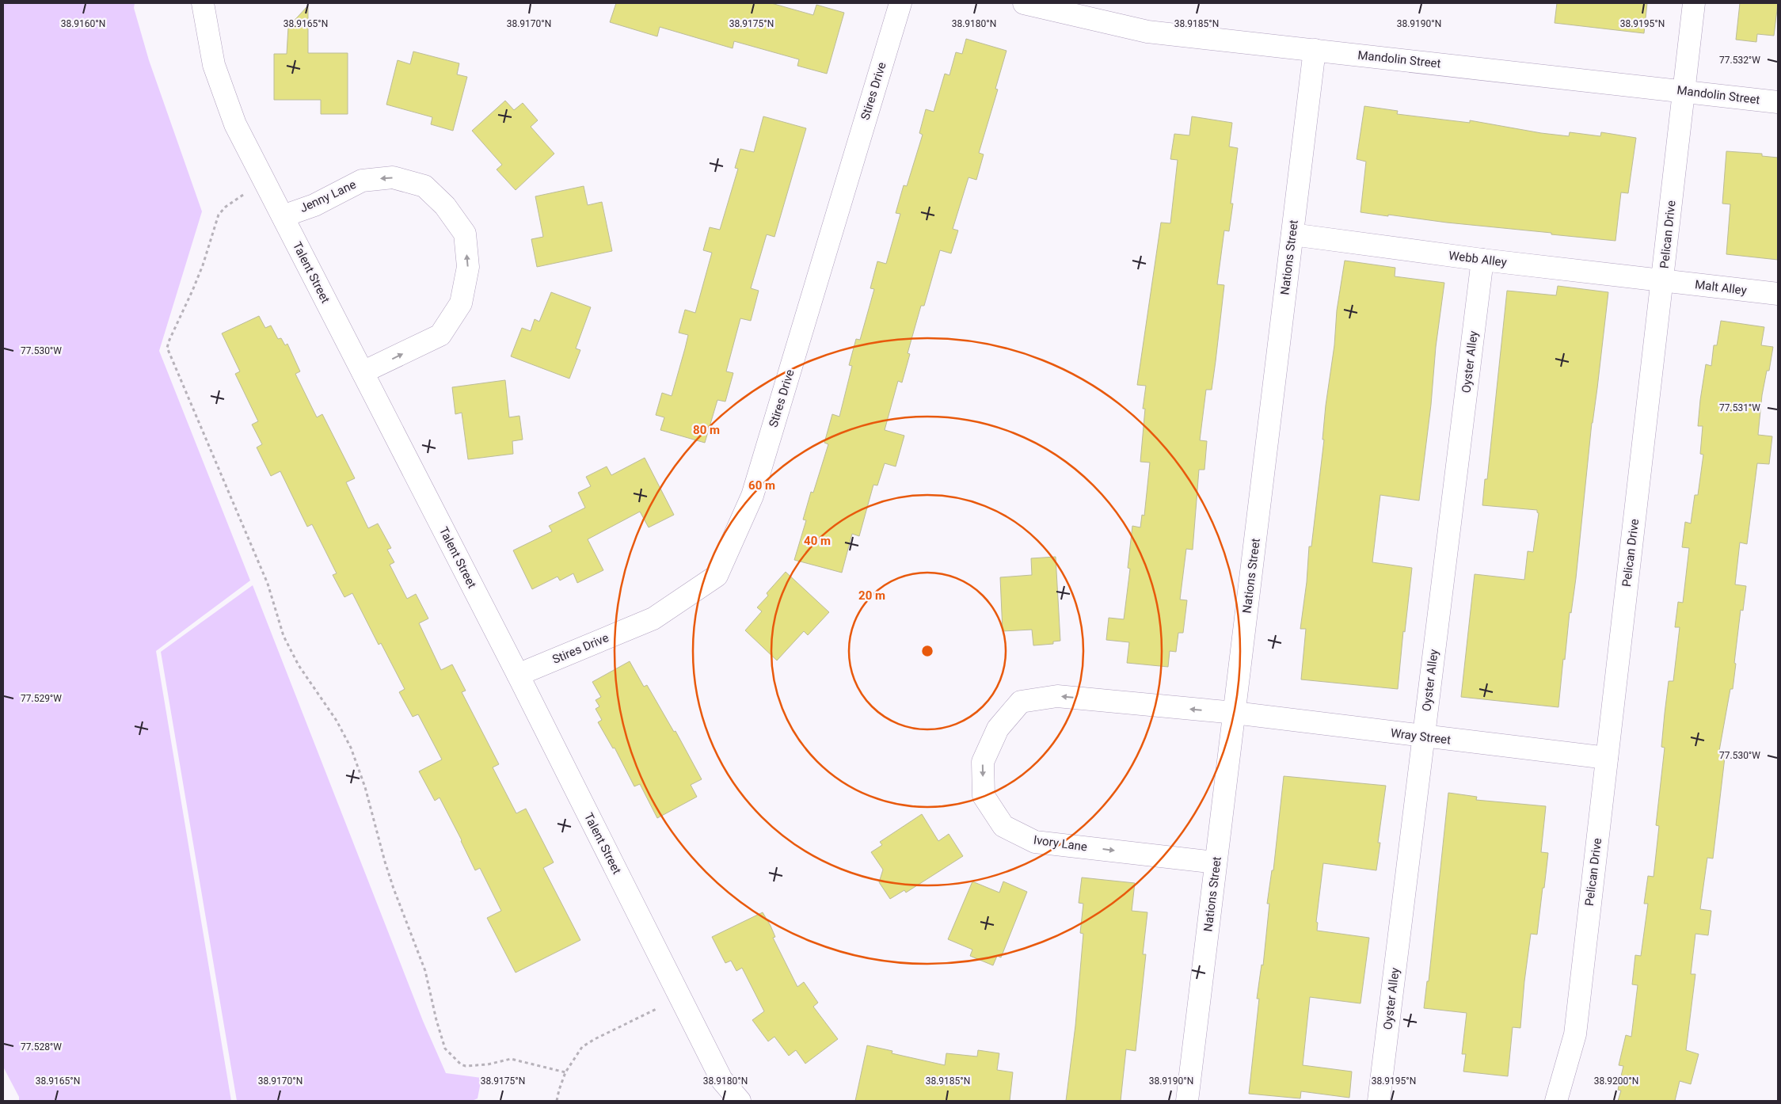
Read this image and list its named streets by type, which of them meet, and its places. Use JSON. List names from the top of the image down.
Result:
{
  "streets": {
    "street": [
      "Mandolin Street",
      "Stires Drive",
      "Jenny Lane",
      "Pelican Drive",
      "Nations Street",
      "Webb Alley",
      "Talent Street",
      "Malt Alley",
      "Oyster Alley",
      "Wray Street",
      "Ivory Lane"
    ]
  },
  "crossings": [
    ["Mandolin Street", "Pelican Drive"],
    ["Mandolin Street", "Nations Street"],
    ["Stires Drive", "Talent Street"],
    ["Jenny Lane", "Talent Street"],
    ["Pelican Drive", "Webb Alley"],
    ["Pelican Drive", "Malt Alley"],
    ["Pelican Drive", "Wray Street"],
    ["Nations Street", "Webb Alley"],
    ["Nations Street", "Wray Street"],
    ["Nations Street", "Ivory Lane"],
    ["Webb Alley", "Malt Alley"],
    ["Webb Alley", "Oyster Alley"],
    ["Oyster Alley", "Wray Street"],
    ["Wray Street", "Ivory Lane"]
  ],
  "coordinates": [
    "38.9165°N",
    "38.9170°N",
    "38.9175°N",
    "38.9180°N",
    "38.9185°N",
    "38.9190°N",
    "38.9195°N",
    "38.9160°N",
    "77.532°W",
    "77.530°W",
    "77.531°W",
    "77.529°W",
    "77.528°W",
    "38.9200°N"
  ],
  "rings": [
    "80 m",
    "60 m",
    "40 m",
    "20 m"
  ]
}
